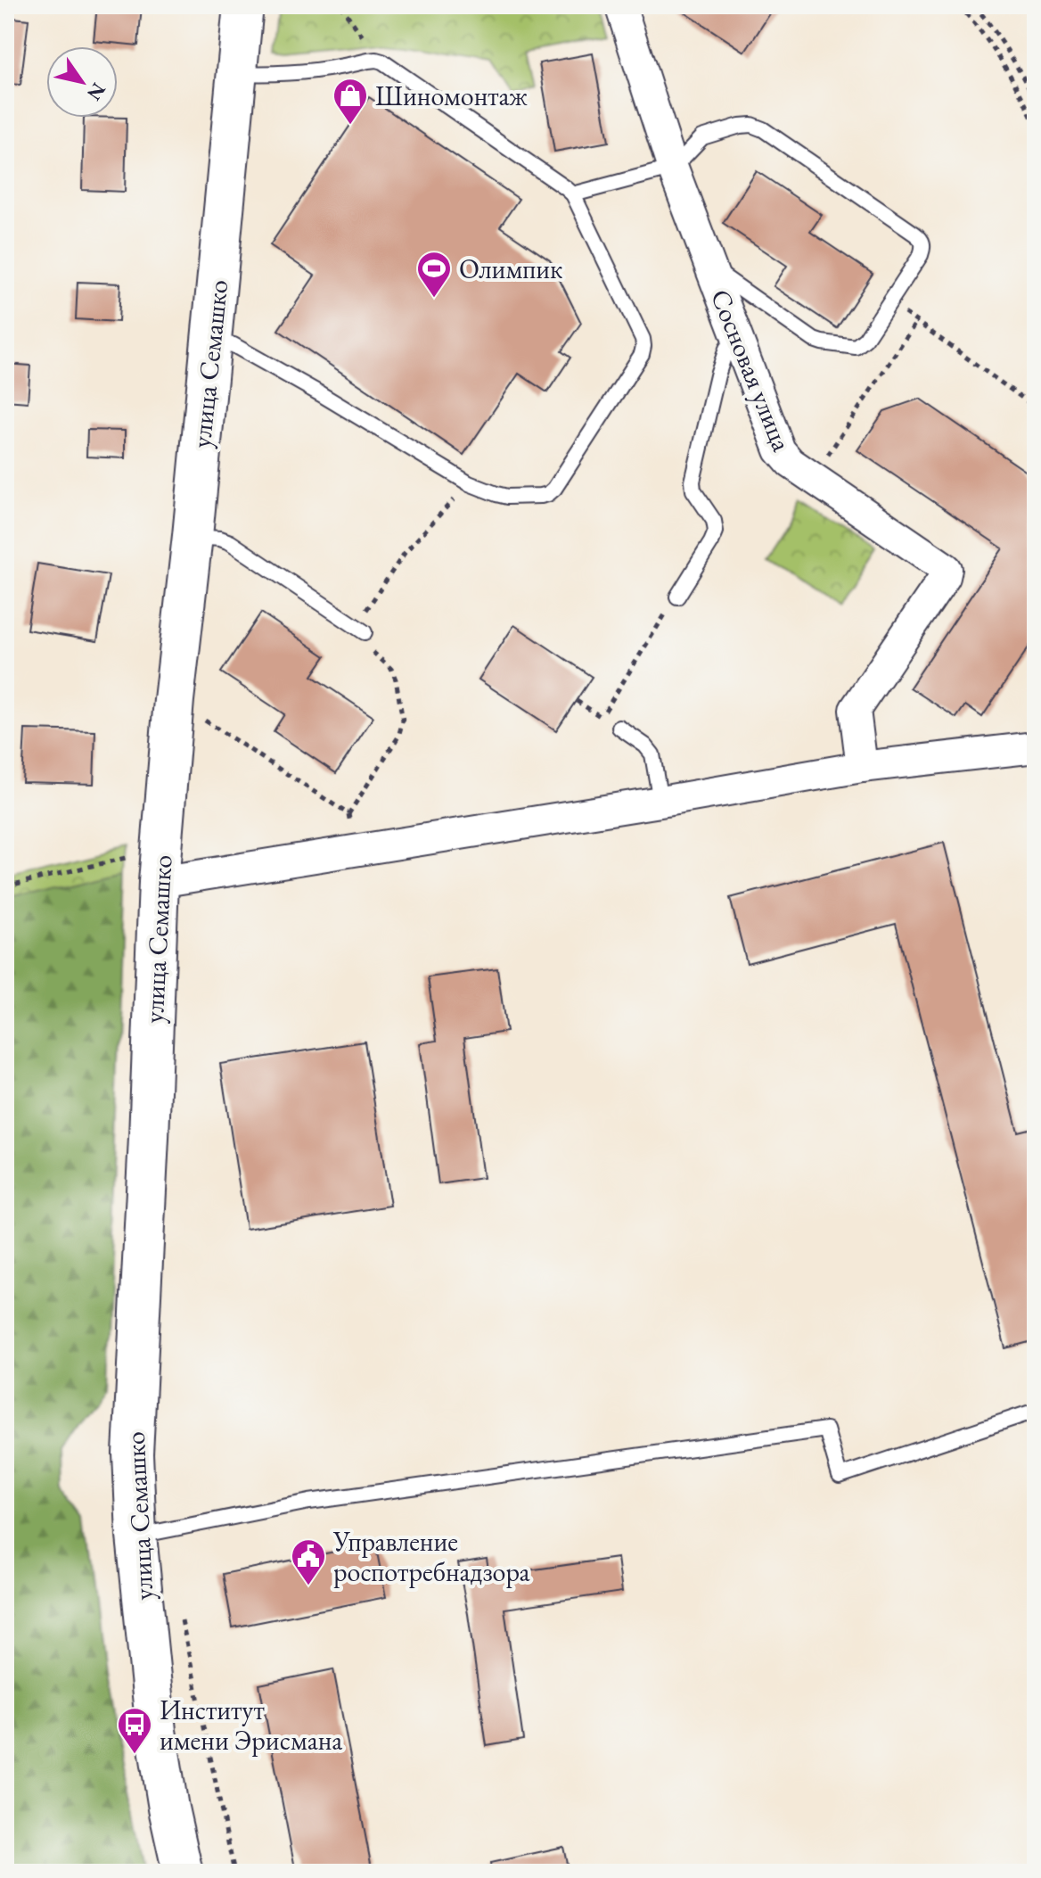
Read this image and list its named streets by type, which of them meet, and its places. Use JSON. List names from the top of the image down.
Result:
{
  "streets": {
    "main road": ["улица Семашко"],
    "street": ["Сосновая улица"]
  },
  "places": {
    "shop": ["Шиномонтаж"],
    "sports": ["Олимпик"],
    "public building": ["Управление роспотребнадзора"],
    "bus stop": ["Институт имени Эрисмана"]
  },
  "north": "bottom right"
}
